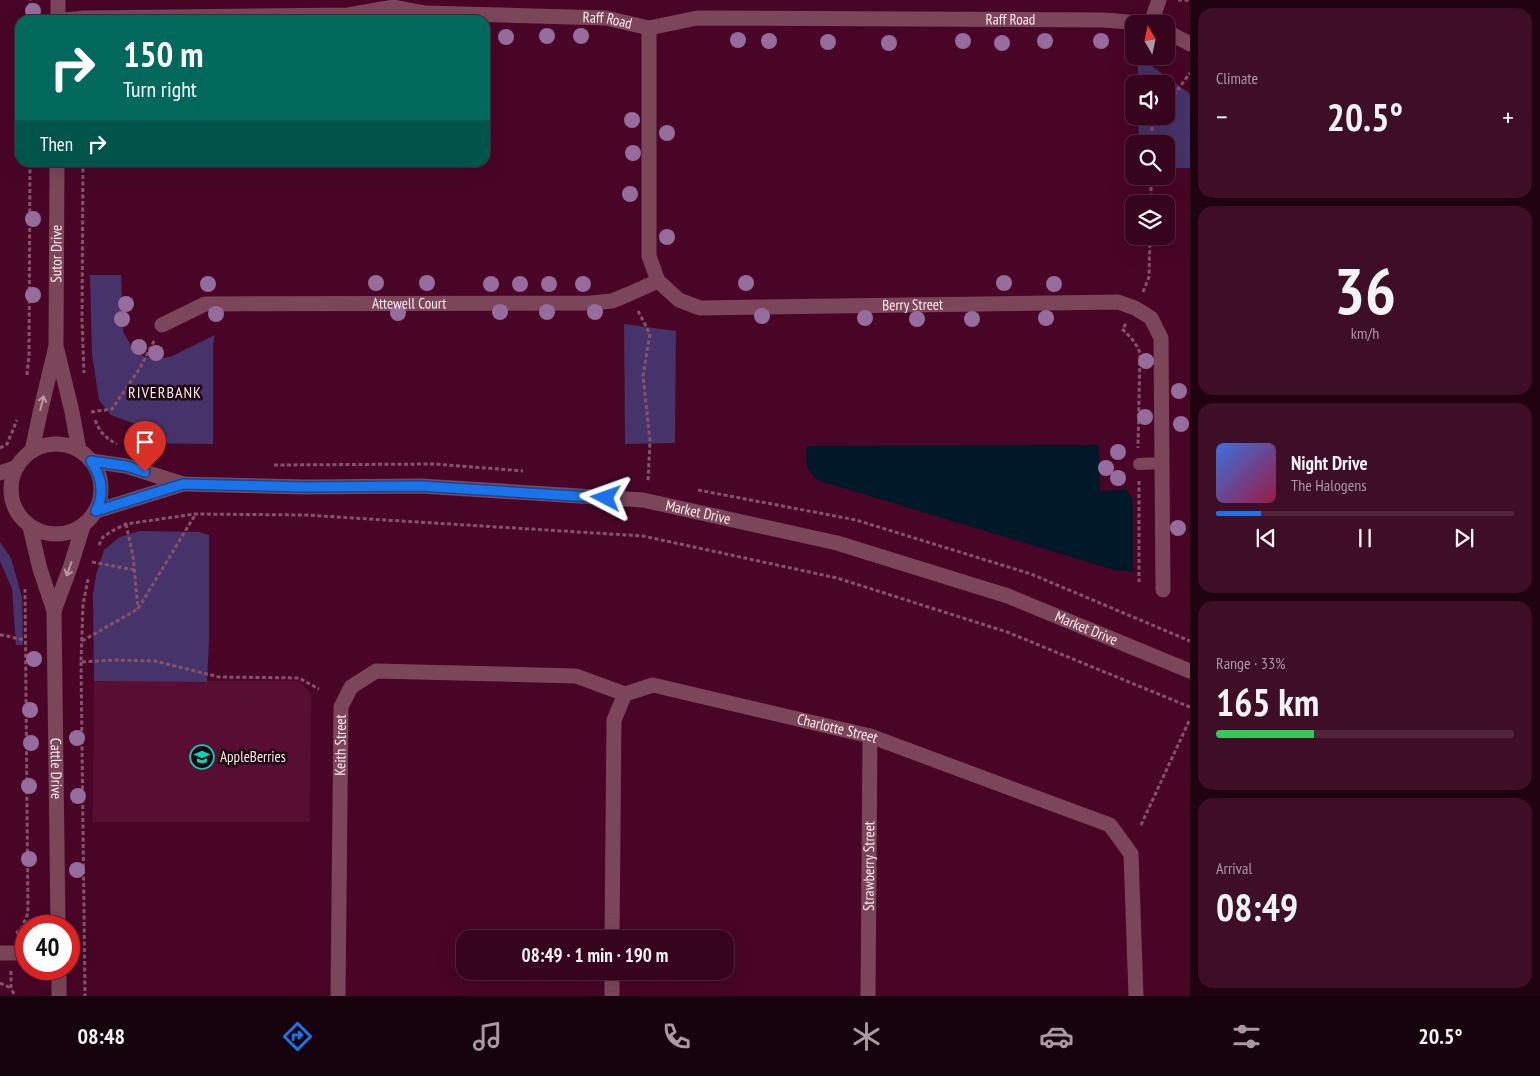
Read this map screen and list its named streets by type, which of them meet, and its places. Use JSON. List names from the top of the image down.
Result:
{
  "streets": {
    "street": [
      "Raff Road",
      "Sutor Drive",
      "Attewell Court",
      "Berry Street",
      "Market Drive",
      "Charlotte Street",
      "Keith Street",
      "Cattle Drive",
      "Strawberry Street"
    ]
  },
  "crossings": [
    ["Raff Road", "Berry Street"],
    ["Sutor Drive", "Market Drive"],
    ["Sutor Drive", "Cattle Drive"],
    ["Attewell Court", "Berry Street"],
    ["Market Drive", "Cattle Drive"],
    ["Charlotte Street", "Keith Street"],
    ["Charlotte Street", "Strawberry Street"]
  ],
  "districts": ["RIVERBANK"],
  "places": {
    "school or university": ["AppleBerries"]
  },
  "north": "top",
  "page": {
    "tile": [
      "Climate",
      ["36", "km/h"],
      ["Range · 33%", "165 km"],
      ["Arrival", "08:49"]
    ],
    "turn": ["150 m", "Turn right"],
    "heat": ["−", "20.5°", "+"],
    "then": "Then",
    "song": ["Night Drive", "The Halogens"],
    "limit": "40",
    "trip": "08:49 · 1 min · 190 m",
    "tabs": ["08:48", "20.5°"]
  }
}
